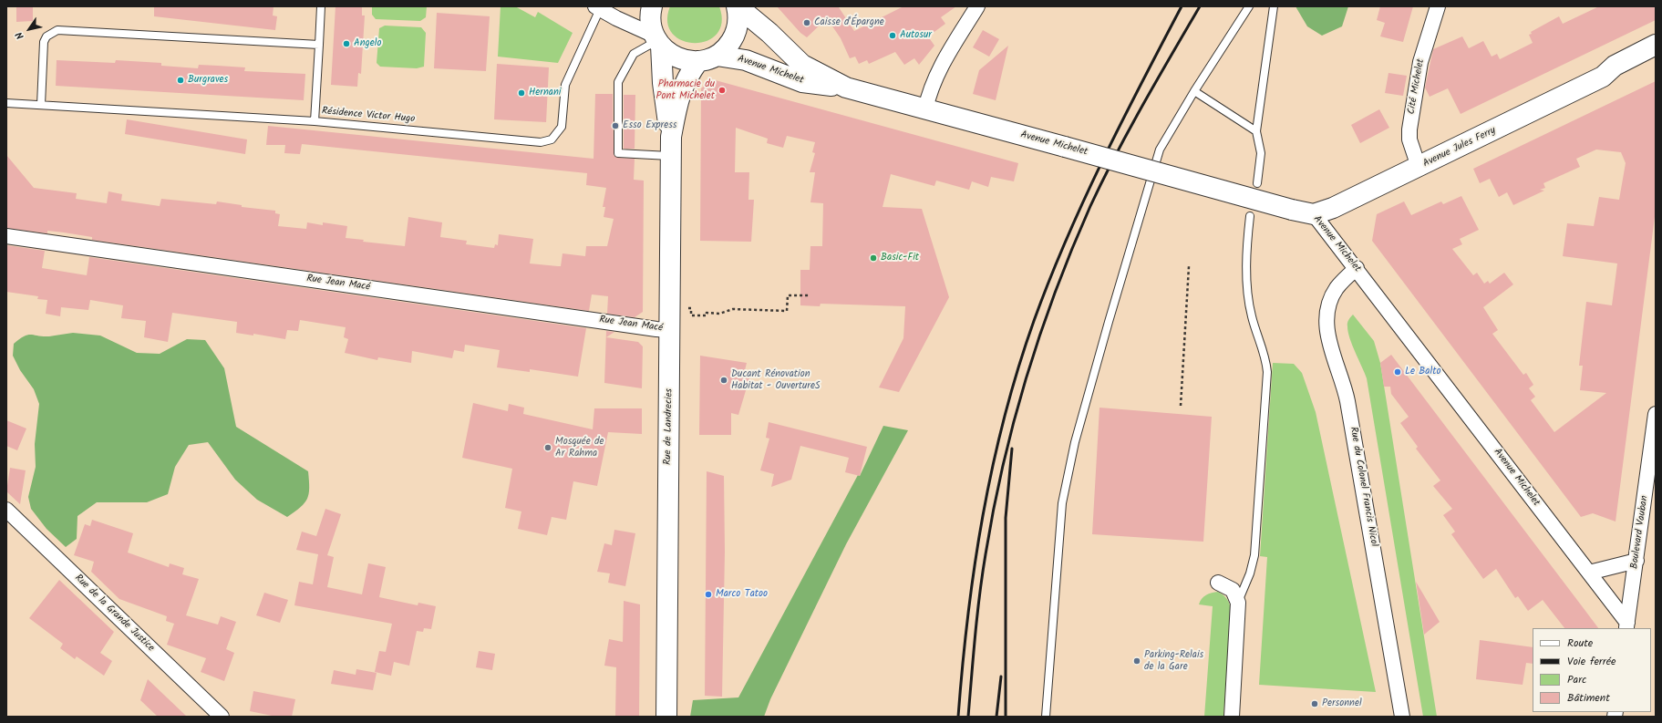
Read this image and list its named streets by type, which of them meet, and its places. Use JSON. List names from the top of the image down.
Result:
{
  "streets": {
    "main road": ["Avenue Michelet", "Avenue Jules Ferry", "Rue de Landrecies"],
    "street": [
      "Cité Michelet",
      "Rue Jean Macé",
      "Rue du Colonel Francis Nicol",
      "Boulevard Vauban",
      "Rue de la Grande Justice"
    ],
    "lane": ["Résidence Victor Hugo"]
  },
  "crossings": [
    ["Avenue Michelet", "Avenue Jules Ferry"],
    ["Avenue Michelet", "Rue du Colonel Francis Nicol"],
    ["Avenue Michelet", "Boulevard Vauban"],
    ["Cité Michelet", "Avenue Jules Ferry"],
    ["Rue Jean Macé", "Rue de Landrecies"]
  ],
  "places": [
    "Caisse d'Épargne",
    "Autosur",
    "Angelo",
    "Burgraves",
    "Pharmacie du Pont Michelet",
    "Hernani",
    "Esso Express",
    "Basic-Fit",
    "Le Balto",
    "Ducant Rénovation Habitat - OuvertureS",
    "Mosquée de Ar Rahma",
    "Marco Tatoo",
    "Parking-Relais de la Gare",
    "Personnel"
  ],
  "legend": [
    "Route",
    "Voie ferrée",
    "Parc",
    "Bâtiment"
  ],
  "north": "bottom left"
}
